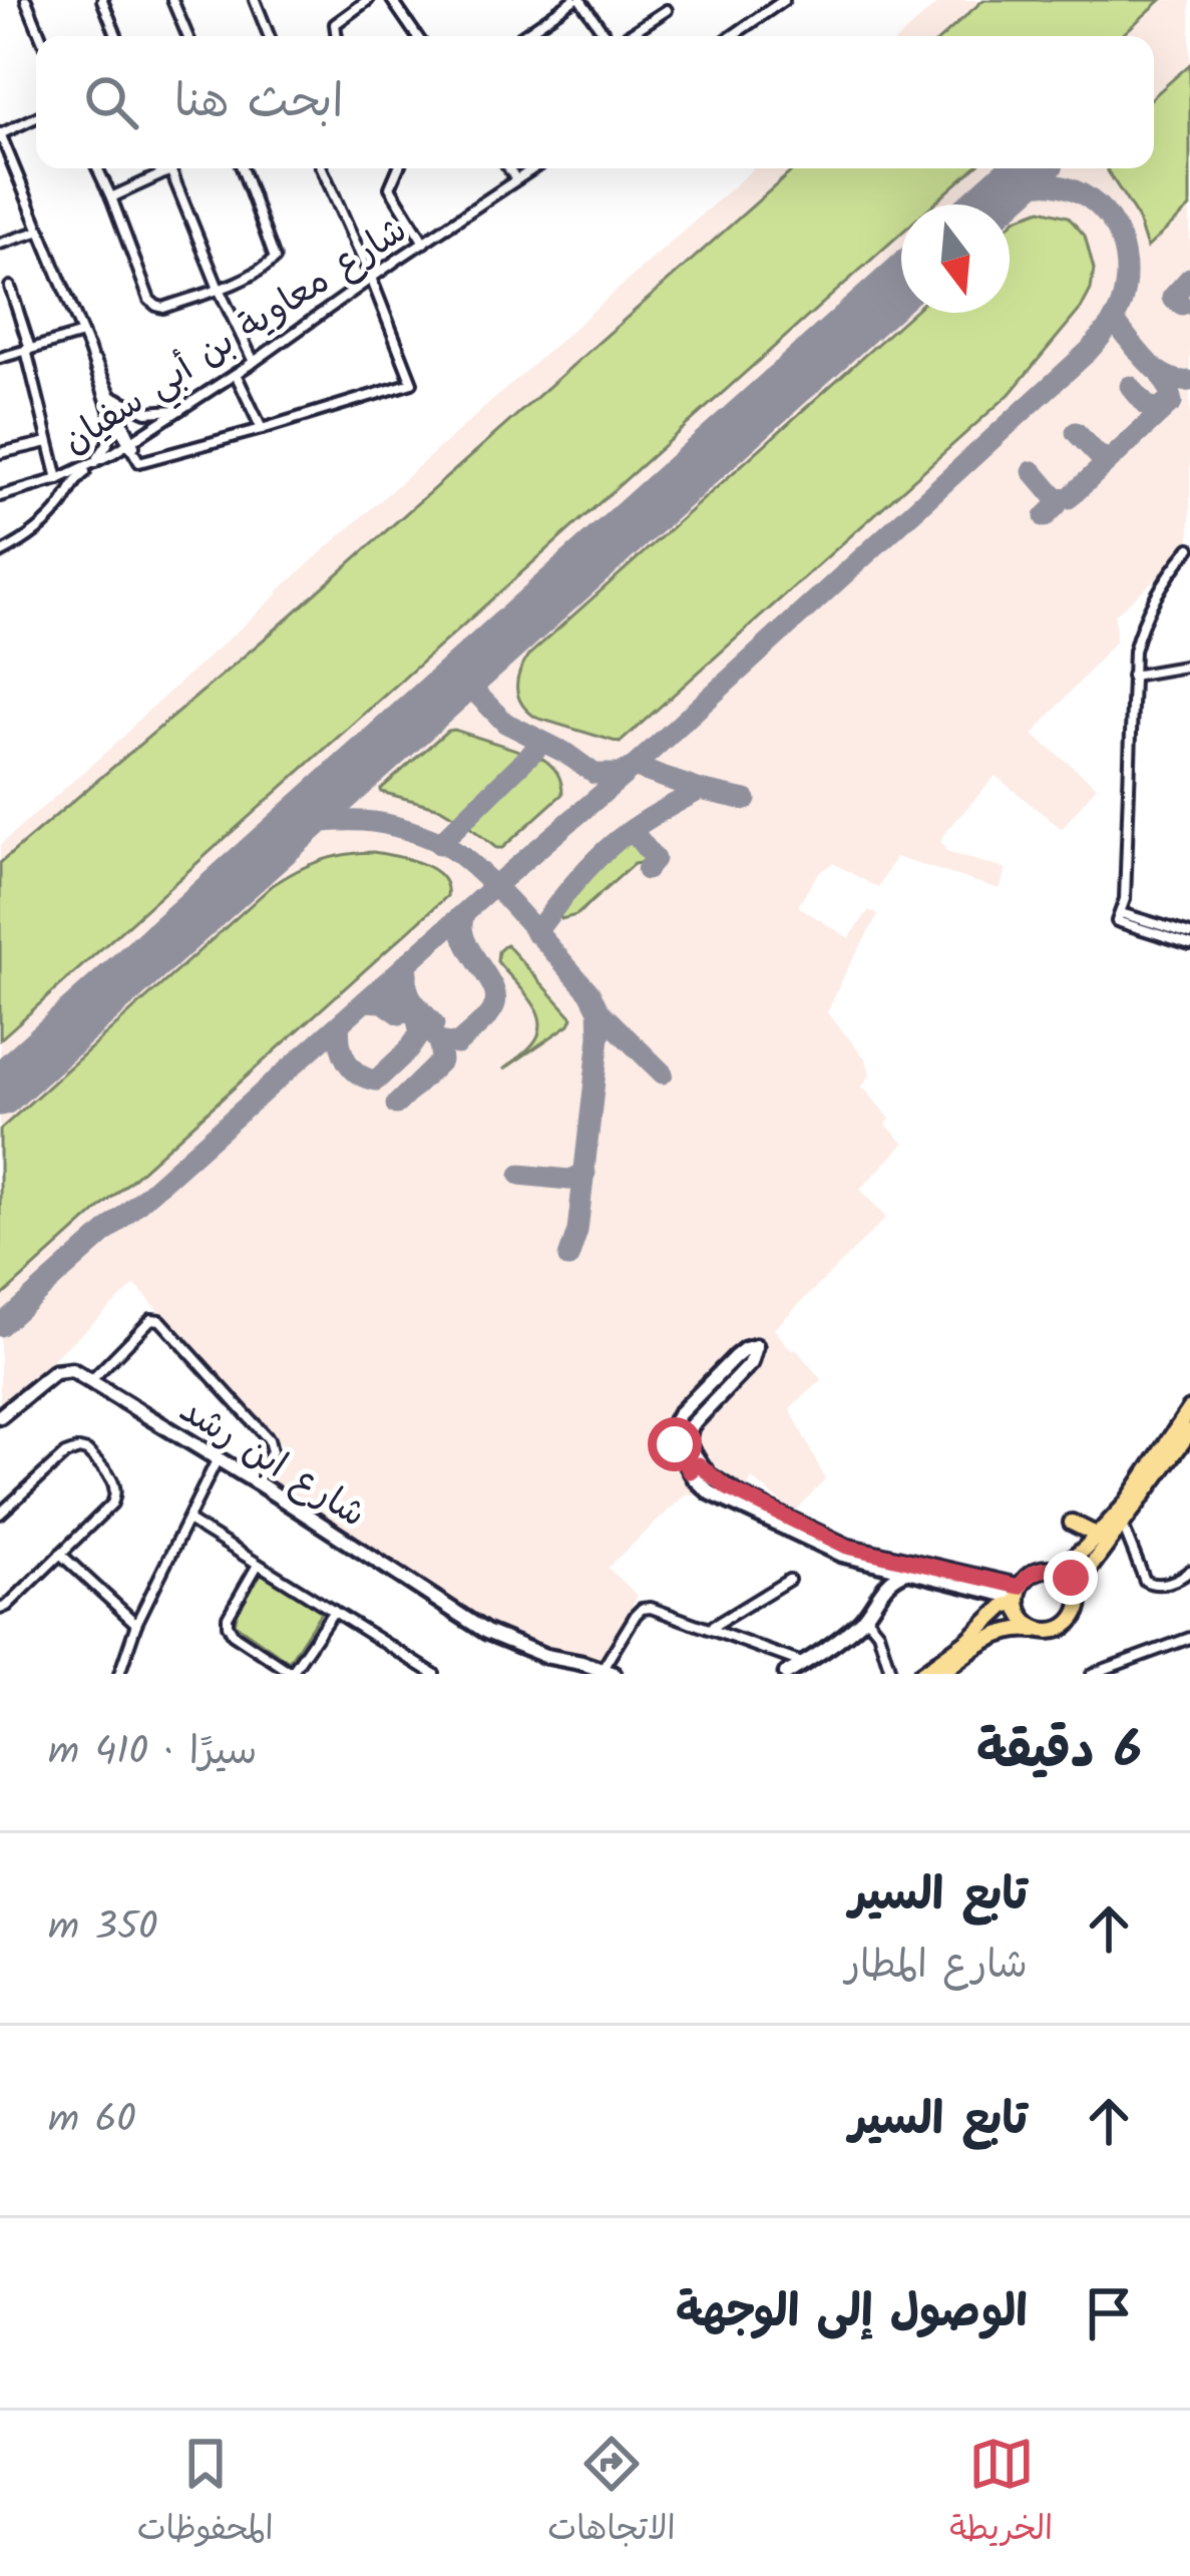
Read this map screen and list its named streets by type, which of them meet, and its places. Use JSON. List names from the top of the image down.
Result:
{
  "streets": {
    "street": ["شارع معاوية بن أبي سفيان", "شارع ابن رشد"]
  },
  "north": "bottom",
  "page": {
    "search": "ابحث هنا",
    "heading": ["6 دقيقة", "سيرًا · 410 m"],
    "list": [
      ["تابع السير", "شارع المطار", "350 m"],
      ["تابع السير", "60 m"],
      "الوصول إلى الوجهة"
    ],
    "nav": ["الخريطة", "الاتجاهات", "المحفوظات"]
  }
}
